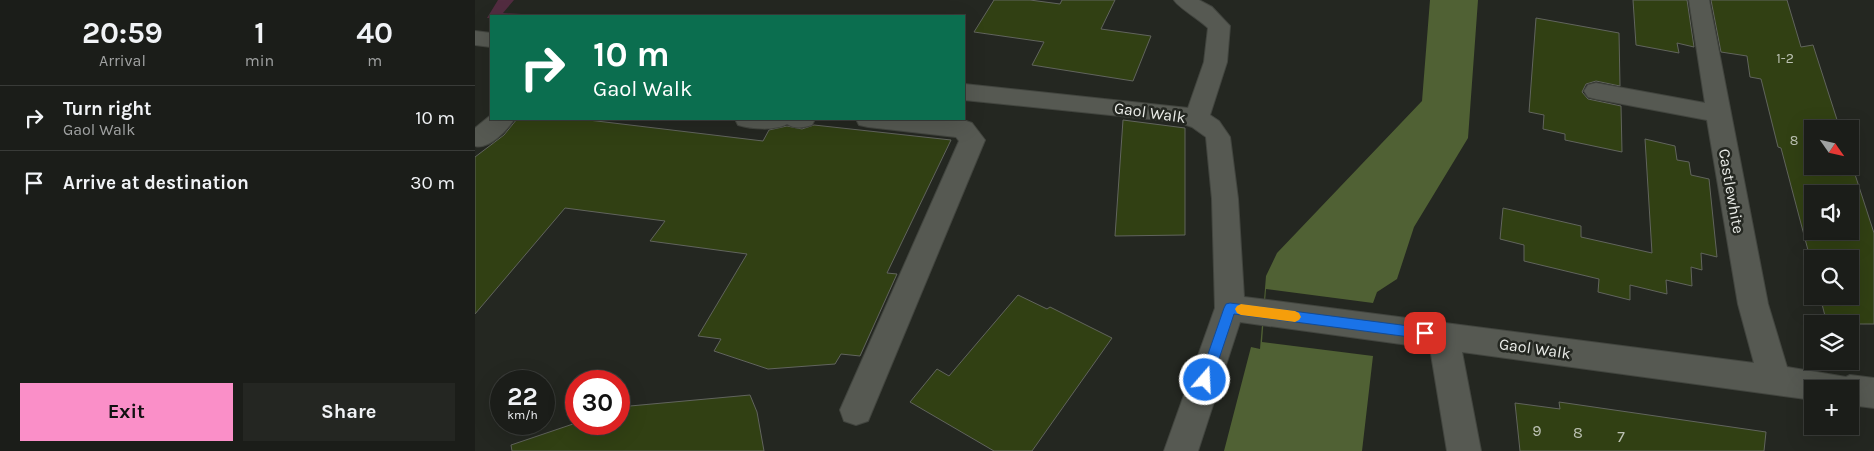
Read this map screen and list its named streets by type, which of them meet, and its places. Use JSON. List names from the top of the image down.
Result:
{
  "streets": {
    "street": ["Gaol Walk", "Castlewhite"]
  },
  "crossings": [
    ["Gaol Walk", "Castlewhite"]
  ],
  "house_numbers": [
    "1-2",
    "8",
    "9",
    "8",
    "7"
  ],
  "north": "bottom right",
  "page": {
    "eta": [
      "20:59",
      "Arrival",
      "1",
      "min",
      "40",
      "m"
    ],
    "turn": ["10 m", "Gaol Walk"],
    "list": [
      {
        "name": "Turn right",
        "note": "Gaol Walk",
        "value": "10 m"
      },
      {
        "name": "Arrive at destination",
        "value": "30 m"
      }
    ],
    "map_buttons": "+",
    "speed": "22 km/h",
    "limit": "30",
    "buttons": ["Exit", "Share"]
  }
}
